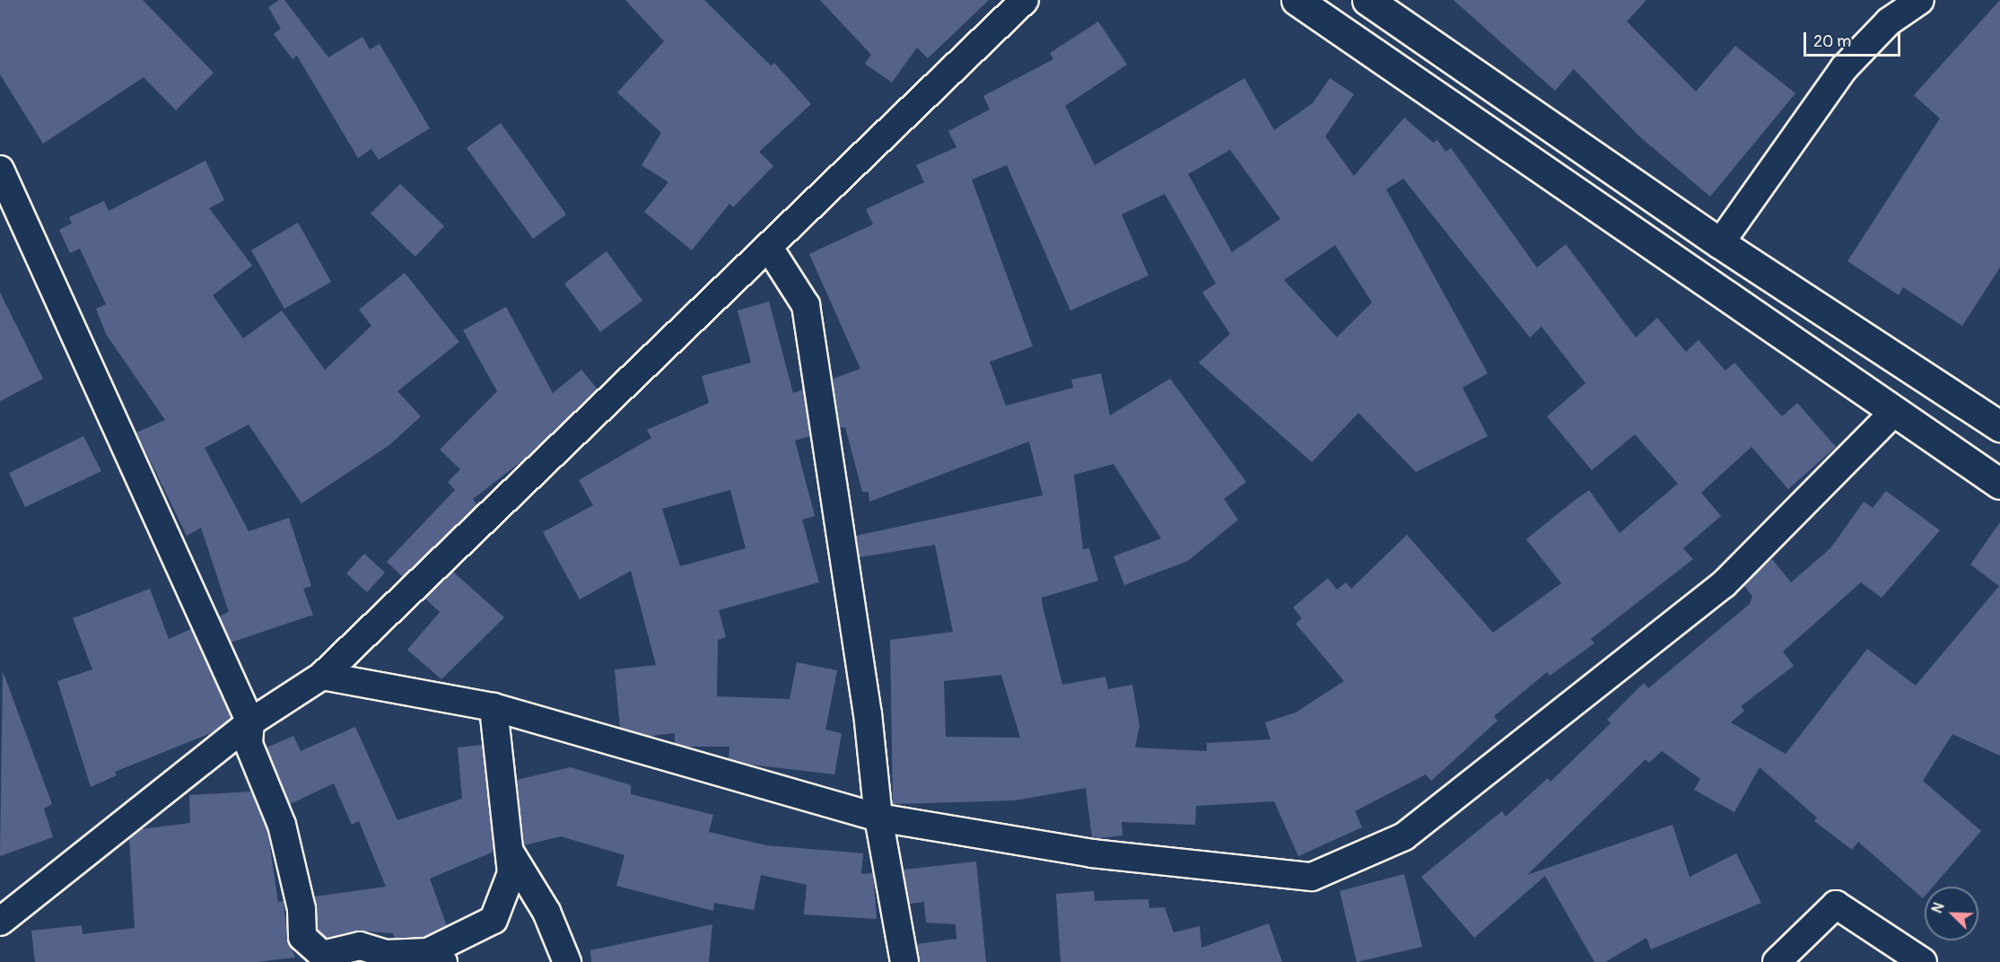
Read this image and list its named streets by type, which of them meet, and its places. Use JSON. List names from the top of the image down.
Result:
{
  "scale_bar": "20 m",
  "north": "top left"
}
